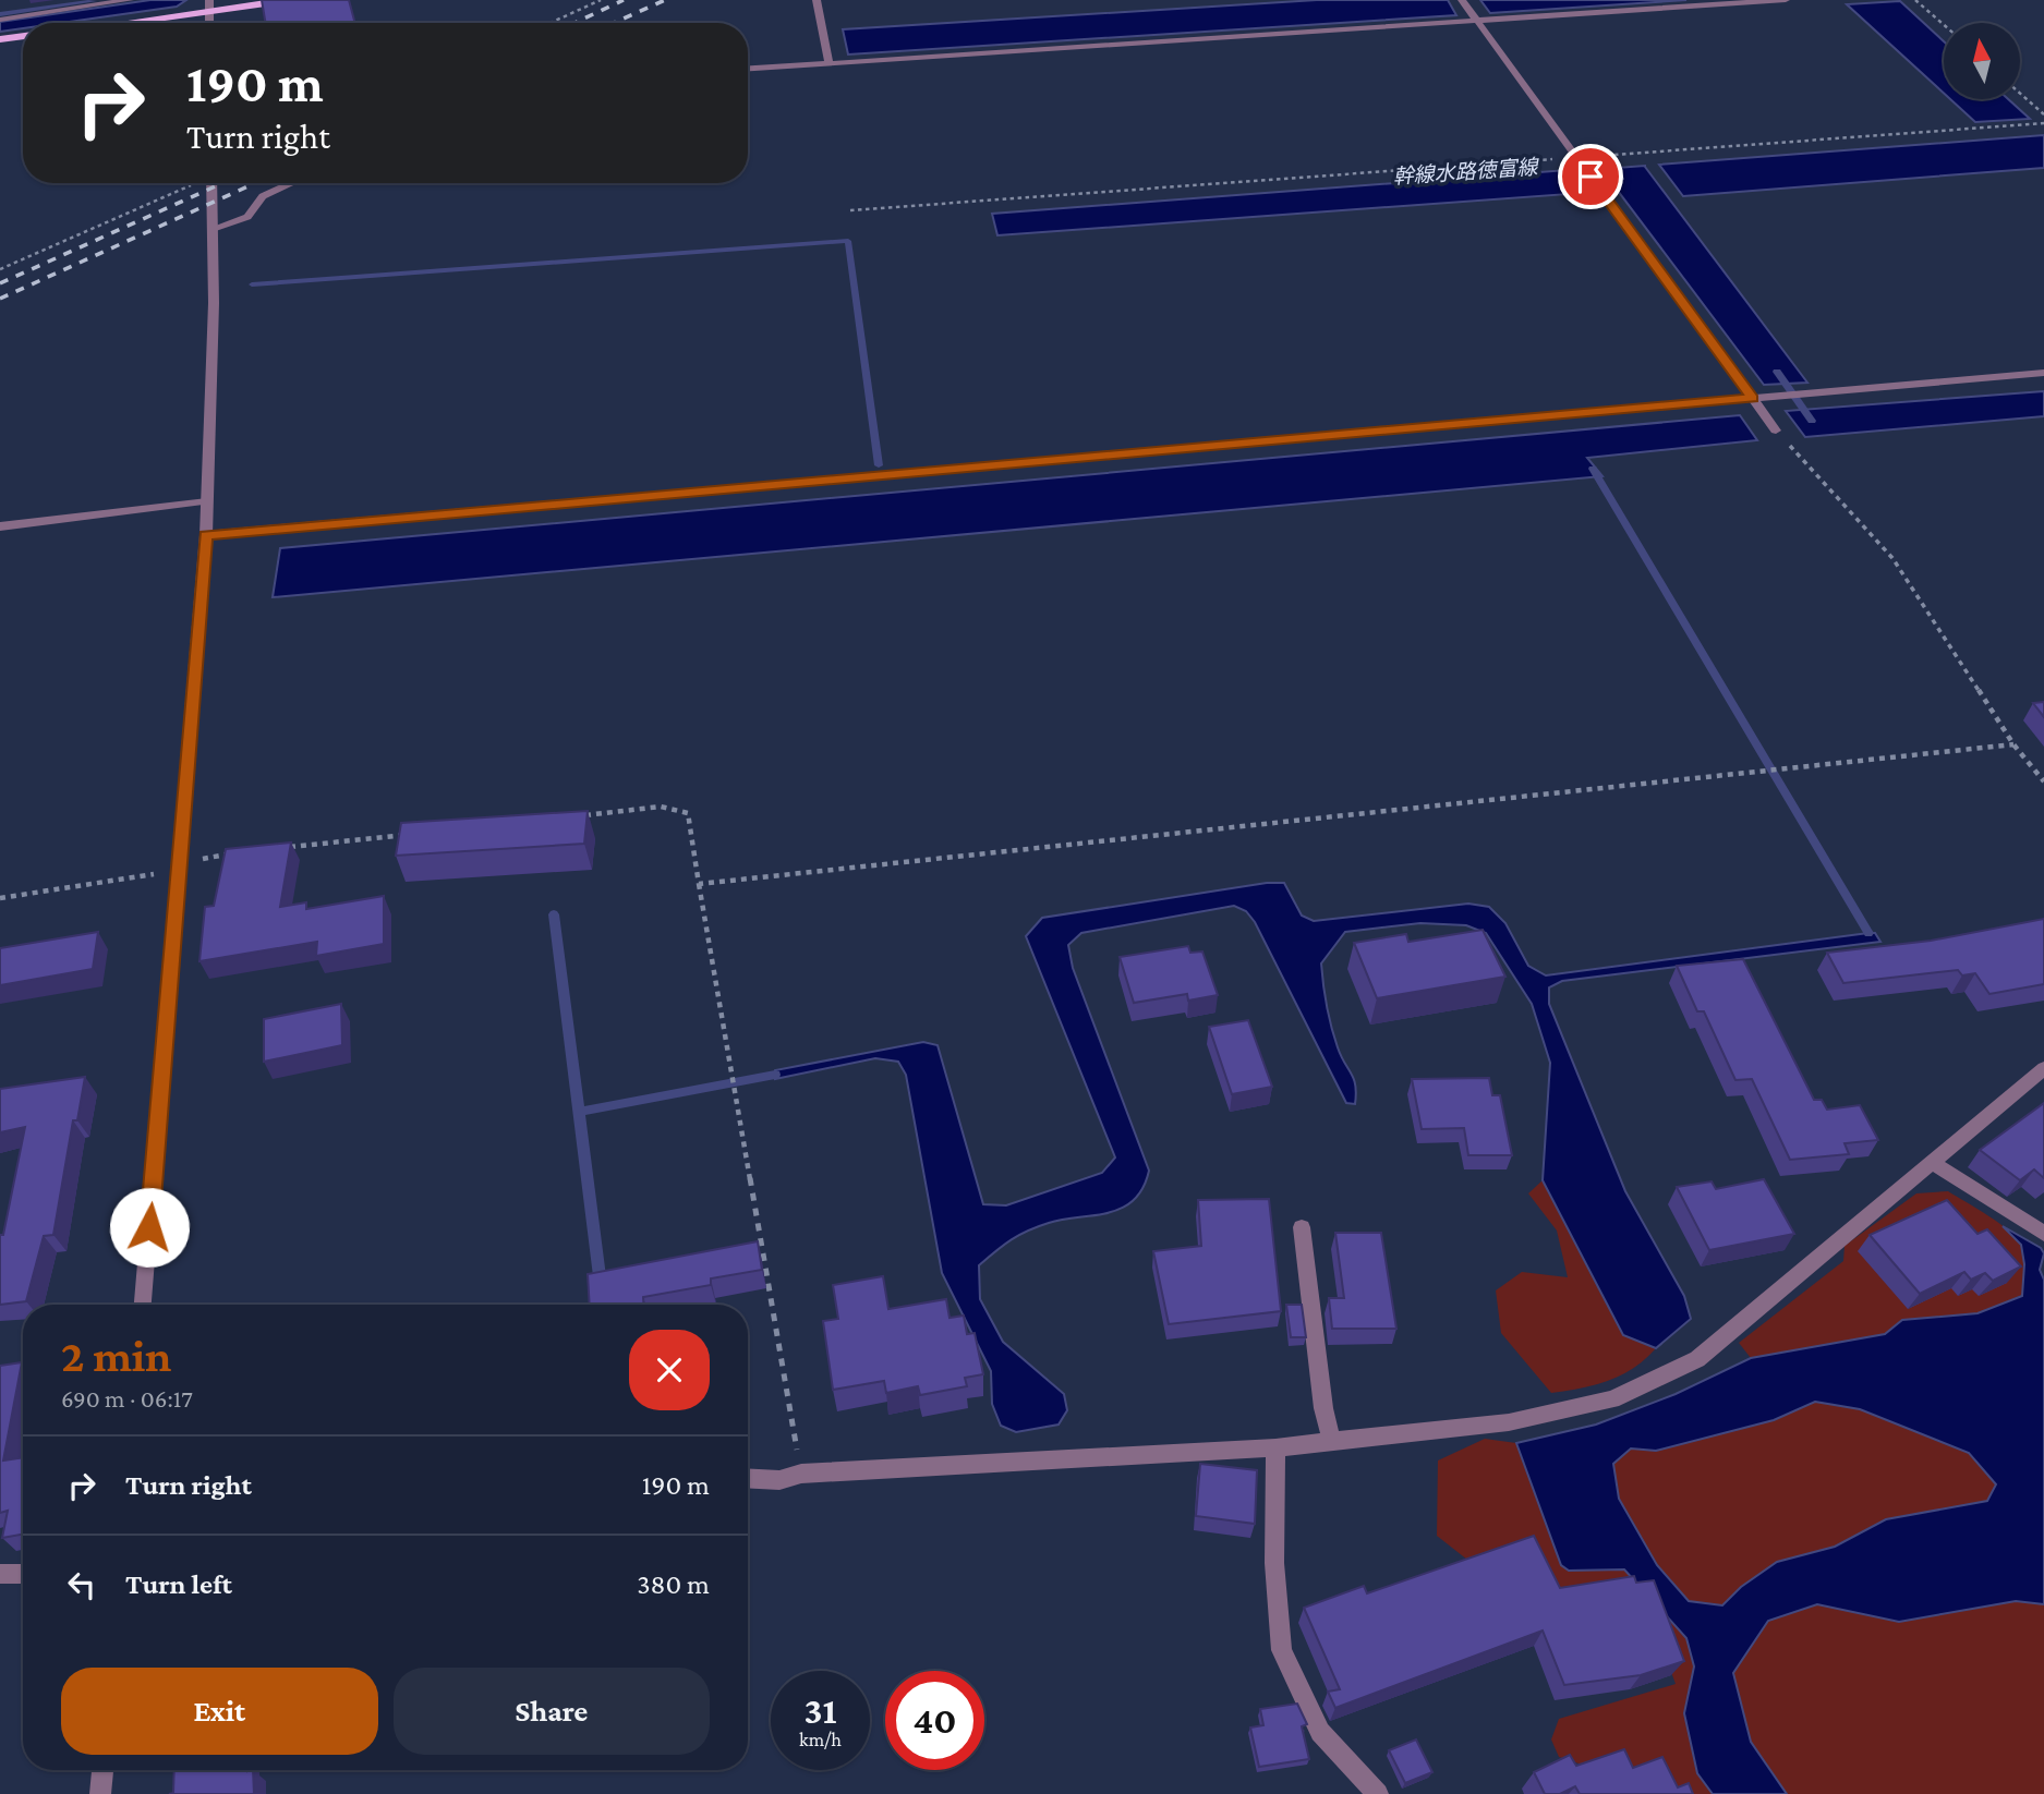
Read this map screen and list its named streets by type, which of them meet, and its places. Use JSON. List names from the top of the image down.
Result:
{
  "water": ["幹線水路徳富線"],
  "north": "top",
  "page": {
    "turn": ["190 m", "Turn right"],
    "heading": ["2 min", "690 m · 06:17"],
    "list": [
      {
        "name": "Turn right",
        "value": "190 m"
      },
      {
        "name": "Turn left",
        "value": "380 m"
      }
    ],
    "buttons": ["Exit", "Share"],
    "speed": "31 km/h",
    "limit": "40"
  }
}
